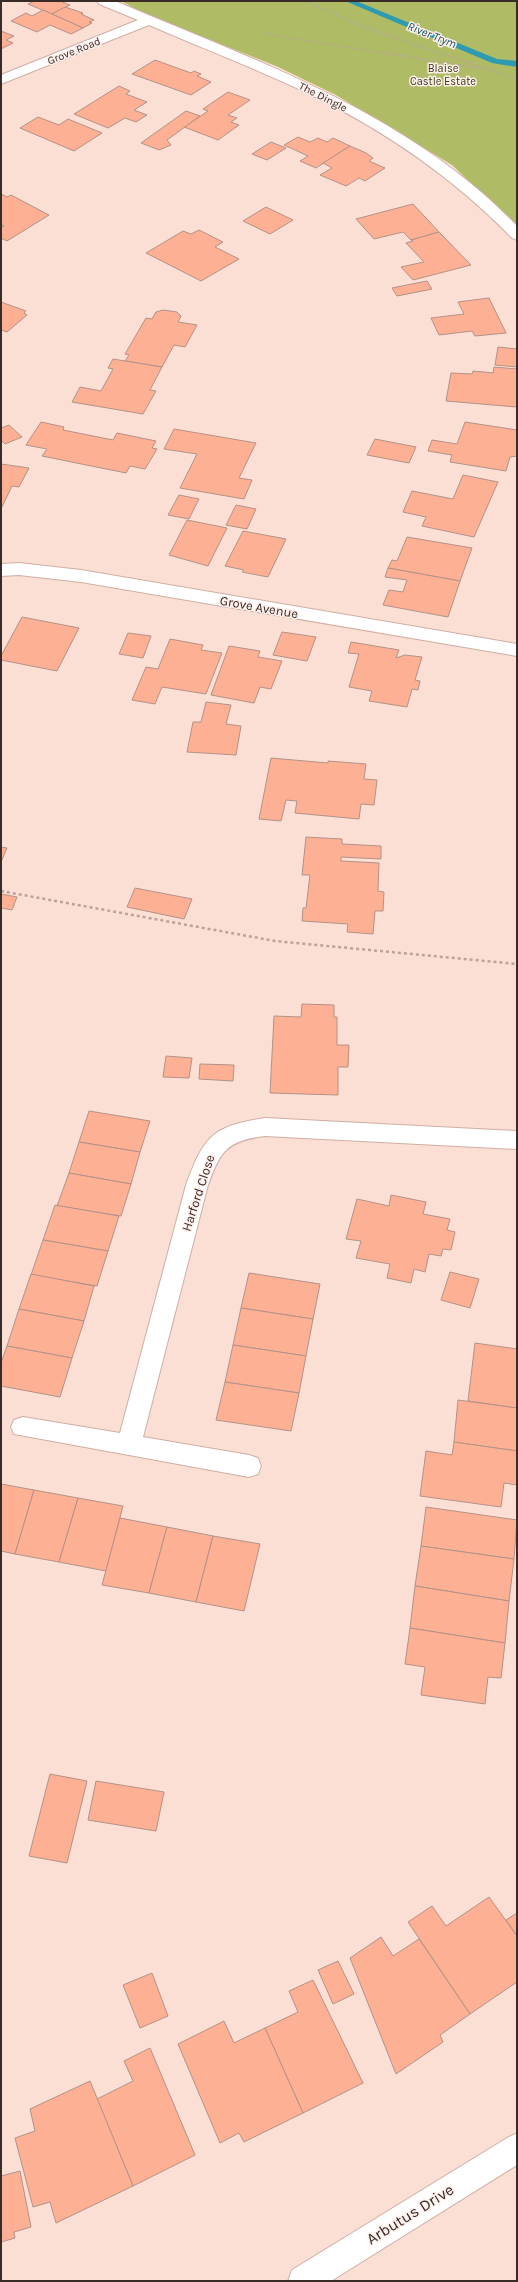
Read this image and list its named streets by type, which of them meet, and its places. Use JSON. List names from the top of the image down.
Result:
{
  "streets": {
    "street": [
      "Grove Road",
      "The Dingle",
      "Grove Avenue",
      "Harford Close",
      "Arbutus Drive"
    ]
  },
  "crossings": [
    ["Grove Road", "The Dingle"]
  ],
  "water": ["River Trym"],
  "parks": ["Blaise Castle Estate"]
}
